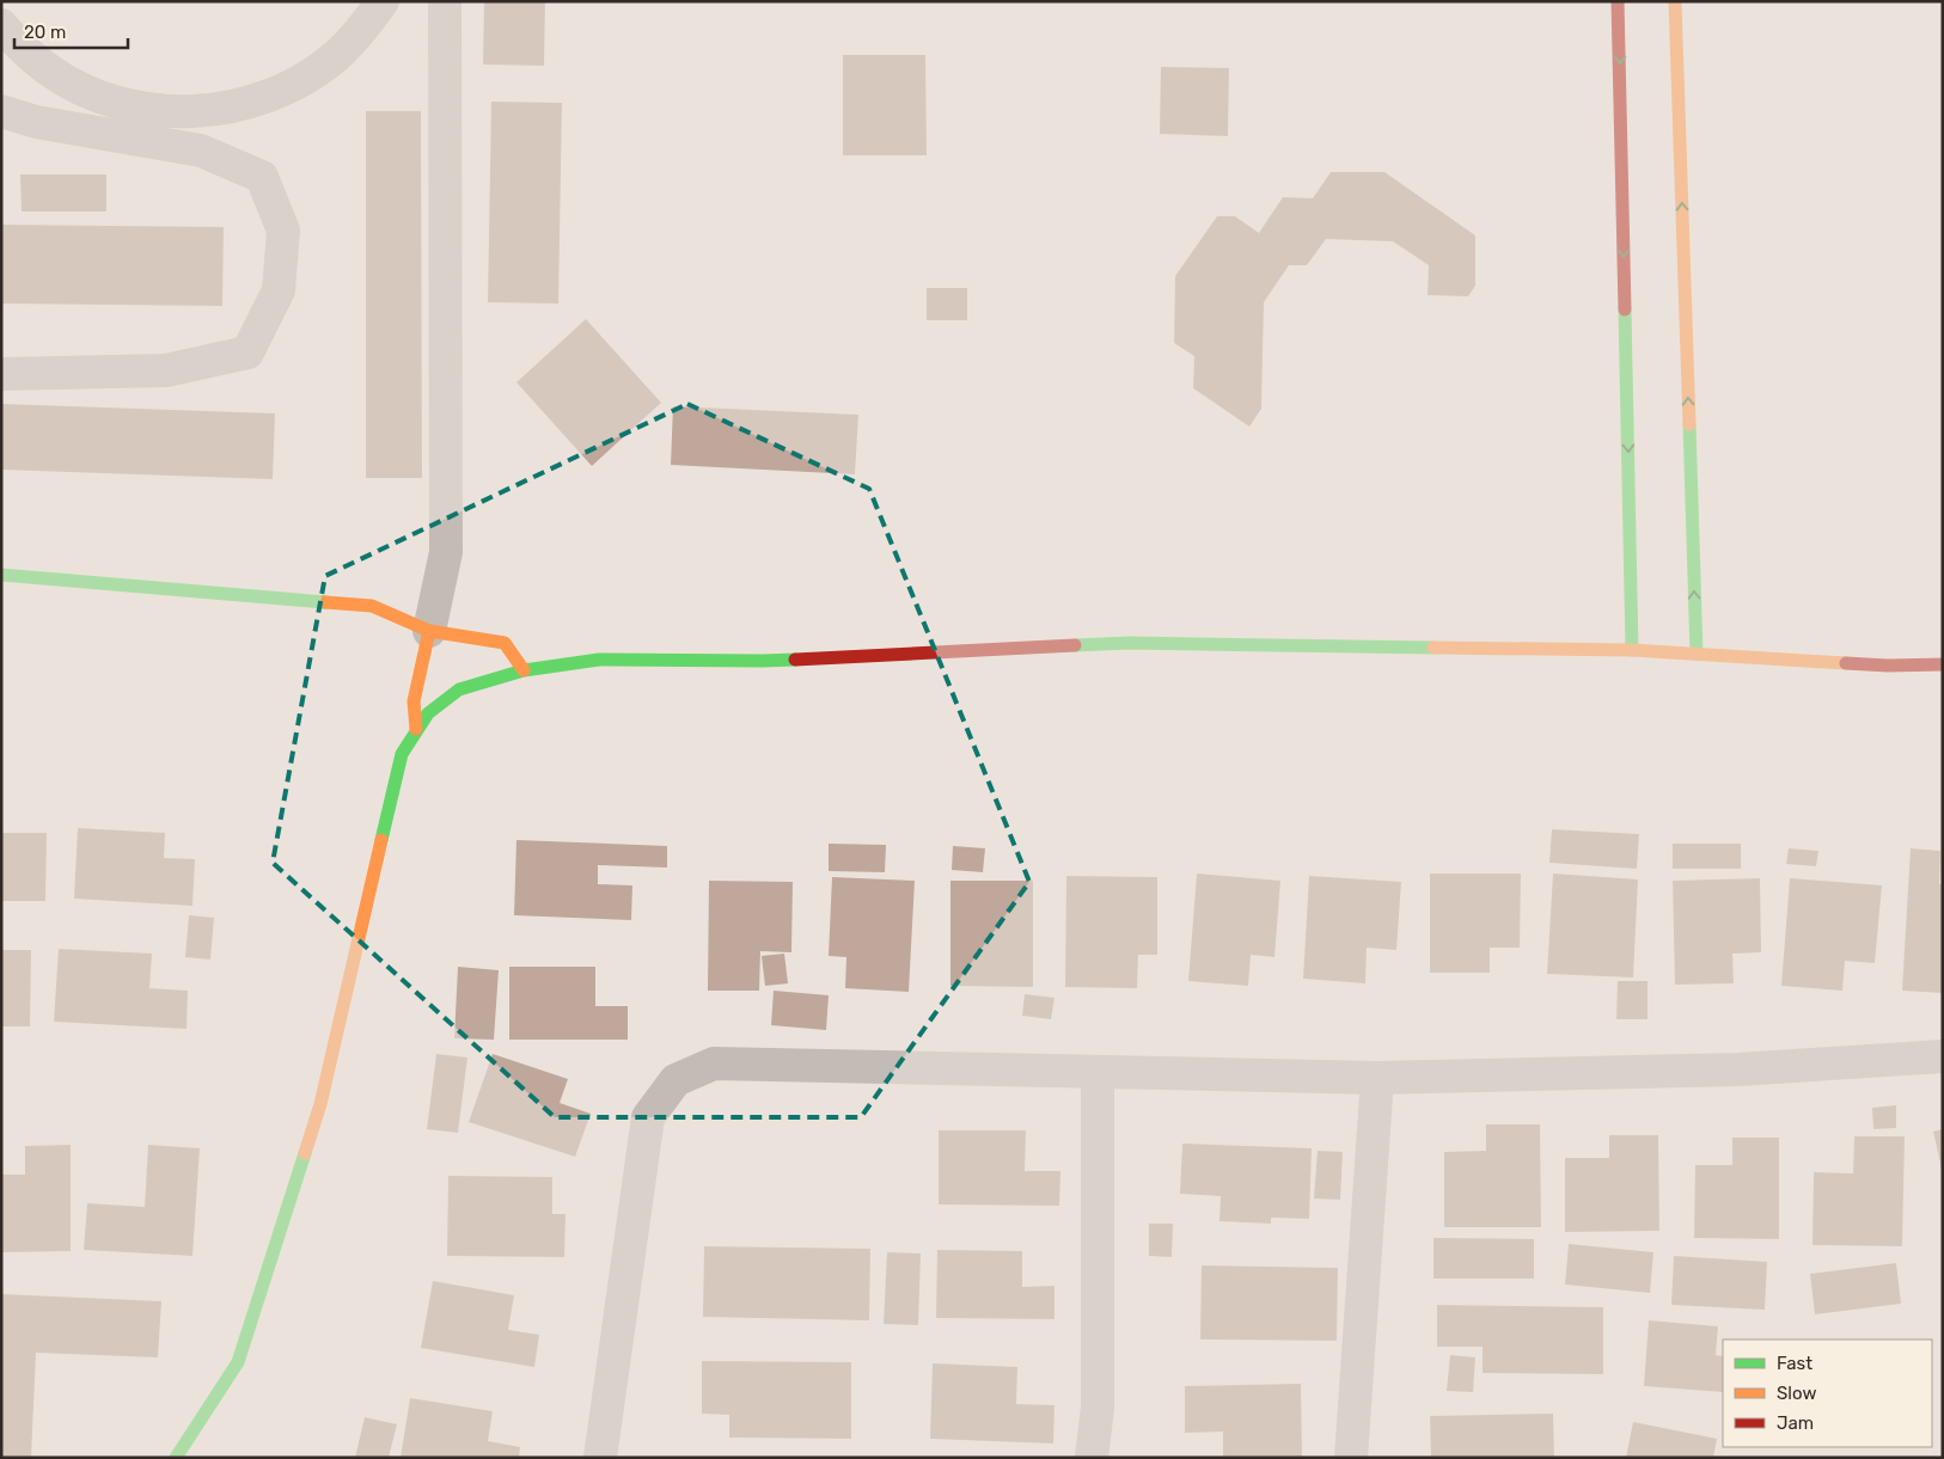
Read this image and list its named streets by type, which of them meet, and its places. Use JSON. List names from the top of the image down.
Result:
{
  "legend": ["Fast", "Slow", "Jam"],
  "scale_bar": "20 m"
}
